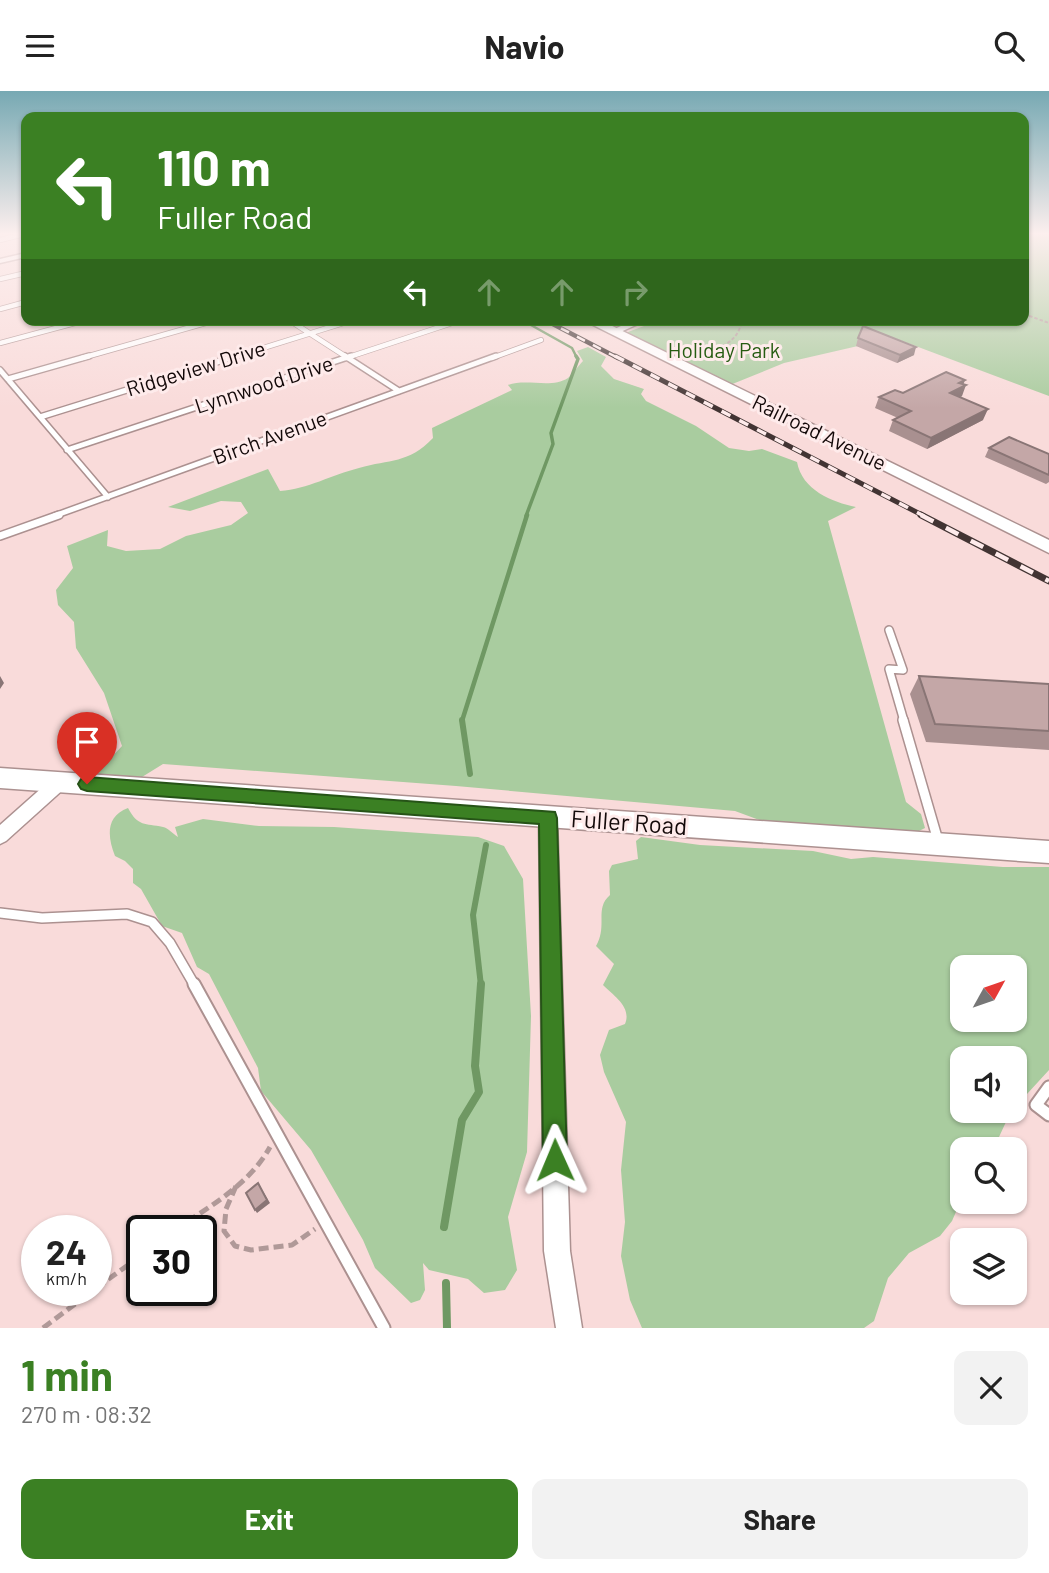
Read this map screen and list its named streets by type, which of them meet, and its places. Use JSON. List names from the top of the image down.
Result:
{
  "streets": {
    "street": ["Railroad Avenue", "Fuller Road"],
    "lane": ["Ridgeview Drive", "Lynnwood Drive", "Birch Avenue"]
  },
  "parks": ["Holiday Park"],
  "north": "top right",
  "page": {
    "header": "Navio",
    "turn": ["110 m", "Fuller Road"],
    "speed": "24 km/h",
    "limit": "30",
    "heading": ["1 min", "270 m · 08:32"],
    "buttons": ["Exit", "Share"]
  }
}
